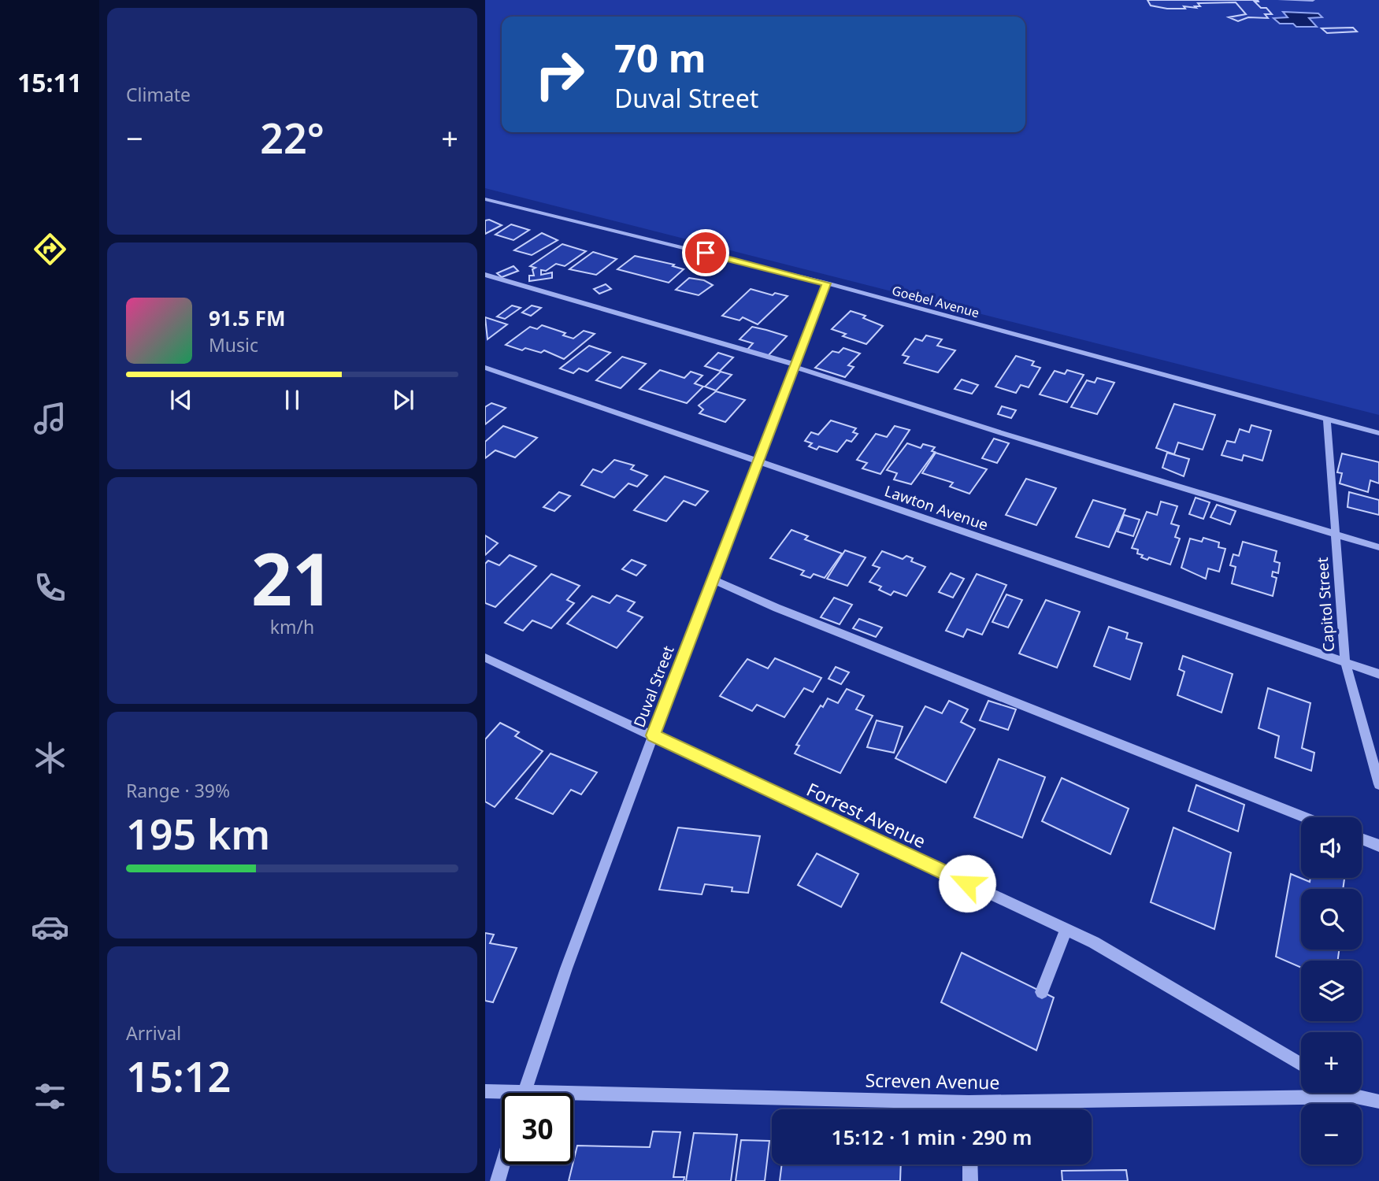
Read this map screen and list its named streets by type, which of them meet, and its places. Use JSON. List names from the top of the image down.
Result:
{
  "streets": {
    "street": [
      "Goebel Avenue",
      "Lawton Avenue",
      "Capitol Street",
      "Duval Street",
      "Forrest Avenue",
      "Screven Avenue"
    ]
  },
  "crossings": [
    ["Goebel Avenue", "Capitol Street"],
    ["Goebel Avenue", "Duval Street"],
    ["Lawton Avenue", "Capitol Street"],
    ["Lawton Avenue", "Duval Street"],
    ["Duval Street", "Forrest Avenue"]
  ],
  "page": {
    "tabs": "15:11",
    "tile": [
      "Climate",
      ["21", "km/h"],
      ["Range · 39%", "195 km"],
      ["Arrival", "15:12"]
    ],
    "turn": ["70 m", "Duval Street"],
    "heat": ["−", "22°", "+"],
    "song": ["91.5 FM", "Music"],
    "map_buttons": ["+", "−"],
    "limit": "30",
    "trip": "15:12 · 1 min · 290 m"
  }
}
